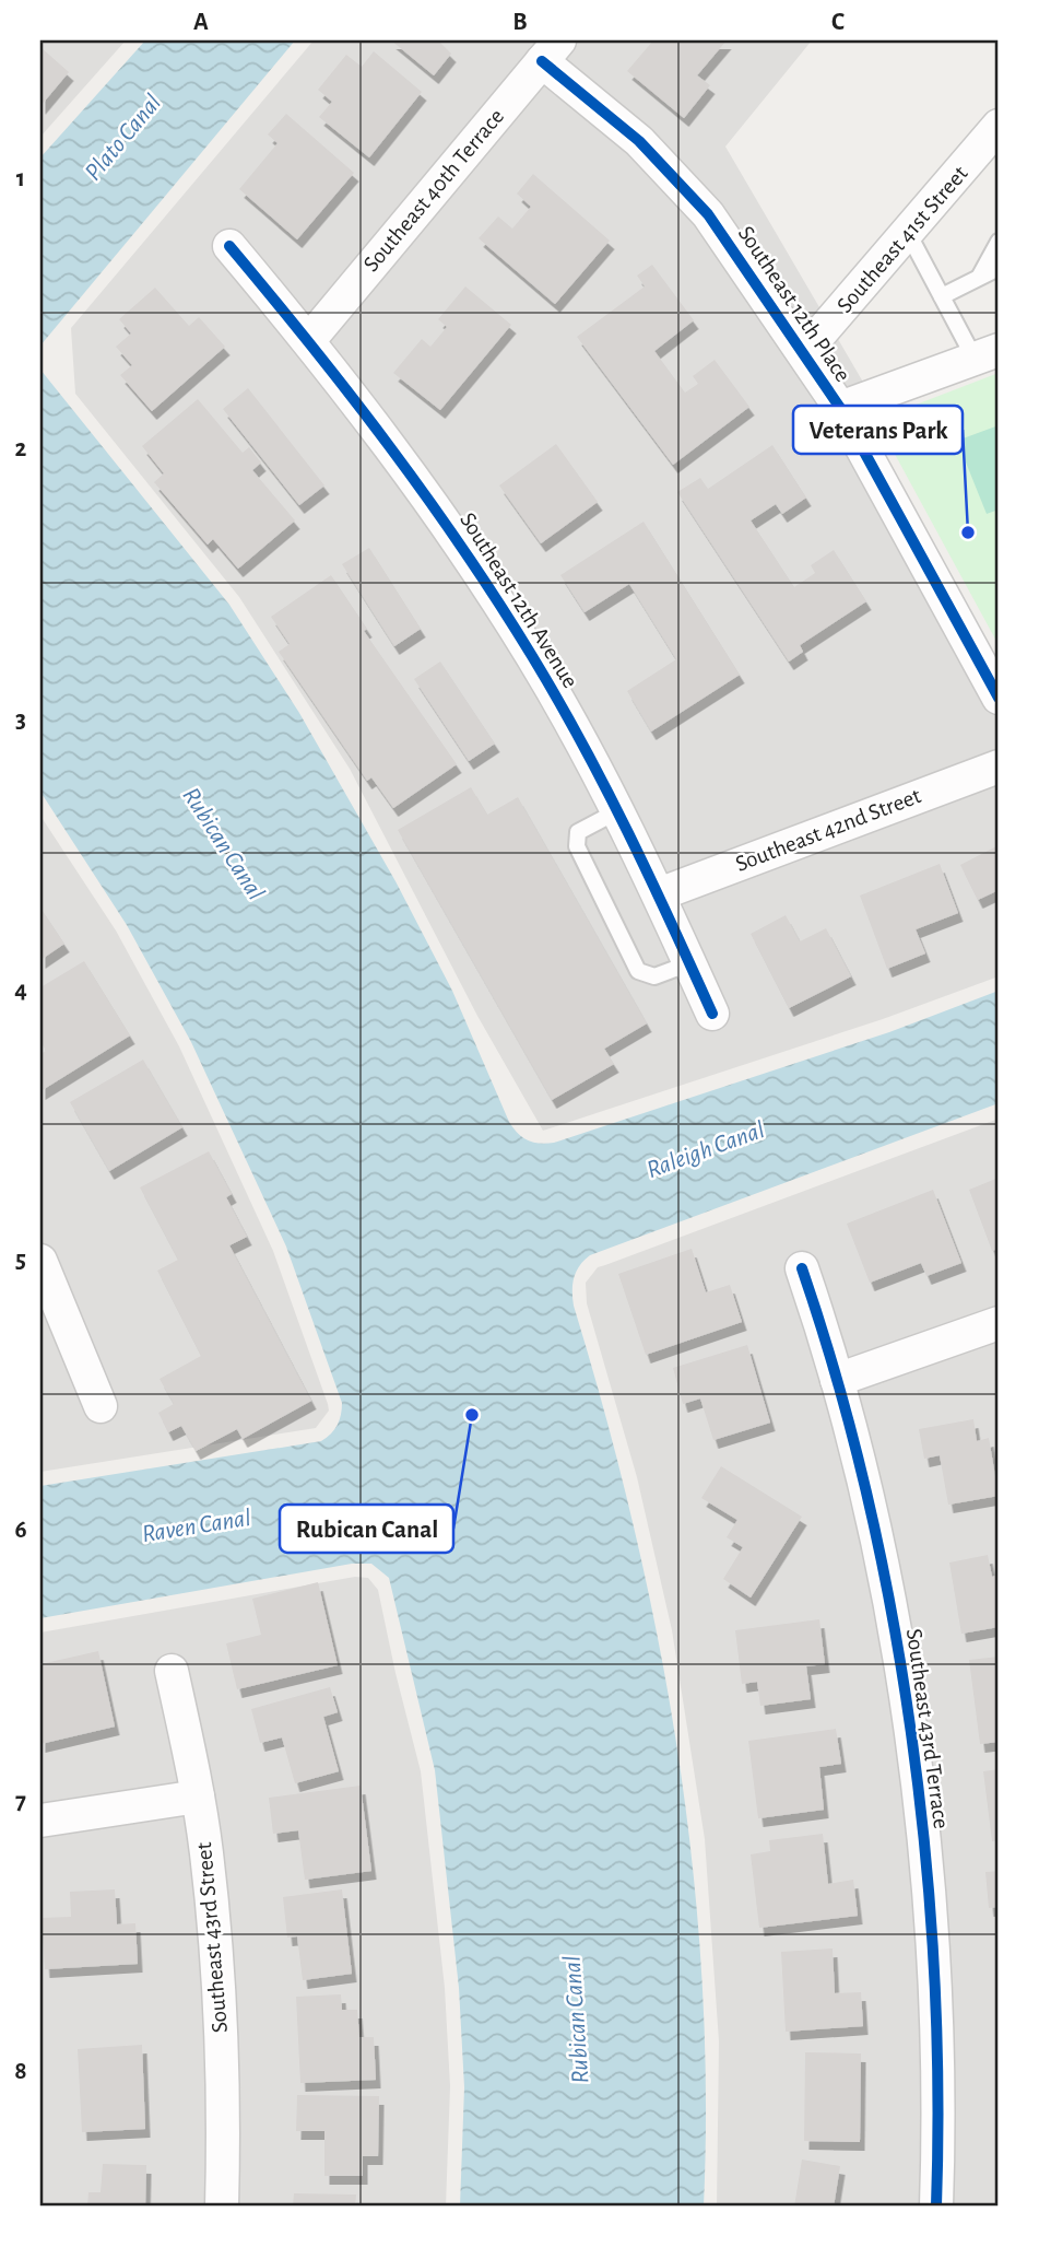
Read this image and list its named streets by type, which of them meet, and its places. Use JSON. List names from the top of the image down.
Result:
{
  "streets": {
    "street": [
      "Southeast 40th Terrace",
      "Southeast 41st Street",
      "Southeast 12th Place",
      "Southeast 12th Avenue",
      "Southeast 42nd Street",
      "Southeast 43rd Terrace",
      "Southeast 43rd Street"
    ]
  },
  "crossings": [
    ["Southeast 40th Terrace", "Southeast 12th Place"],
    ["Southeast 40th Terrace", "Southeast 12th Avenue"],
    ["Southeast 41st Street", "Southeast 12th Place"],
    ["Southeast 12th Avenue", "Southeast 42nd Street"]
  ],
  "water": [
    "Plato Canal",
    "Rubican Canal",
    "Raleigh Canal",
    "Raven Canal"
  ],
  "places": ["Veterans Park", "Rubican Canal"],
  "grid": {
    "columns": ["A", "B", "C"],
    "rows": [
      "1",
      "2",
      "3",
      "4",
      "5",
      "6",
      "7",
      "8"
    ]
  }
}
